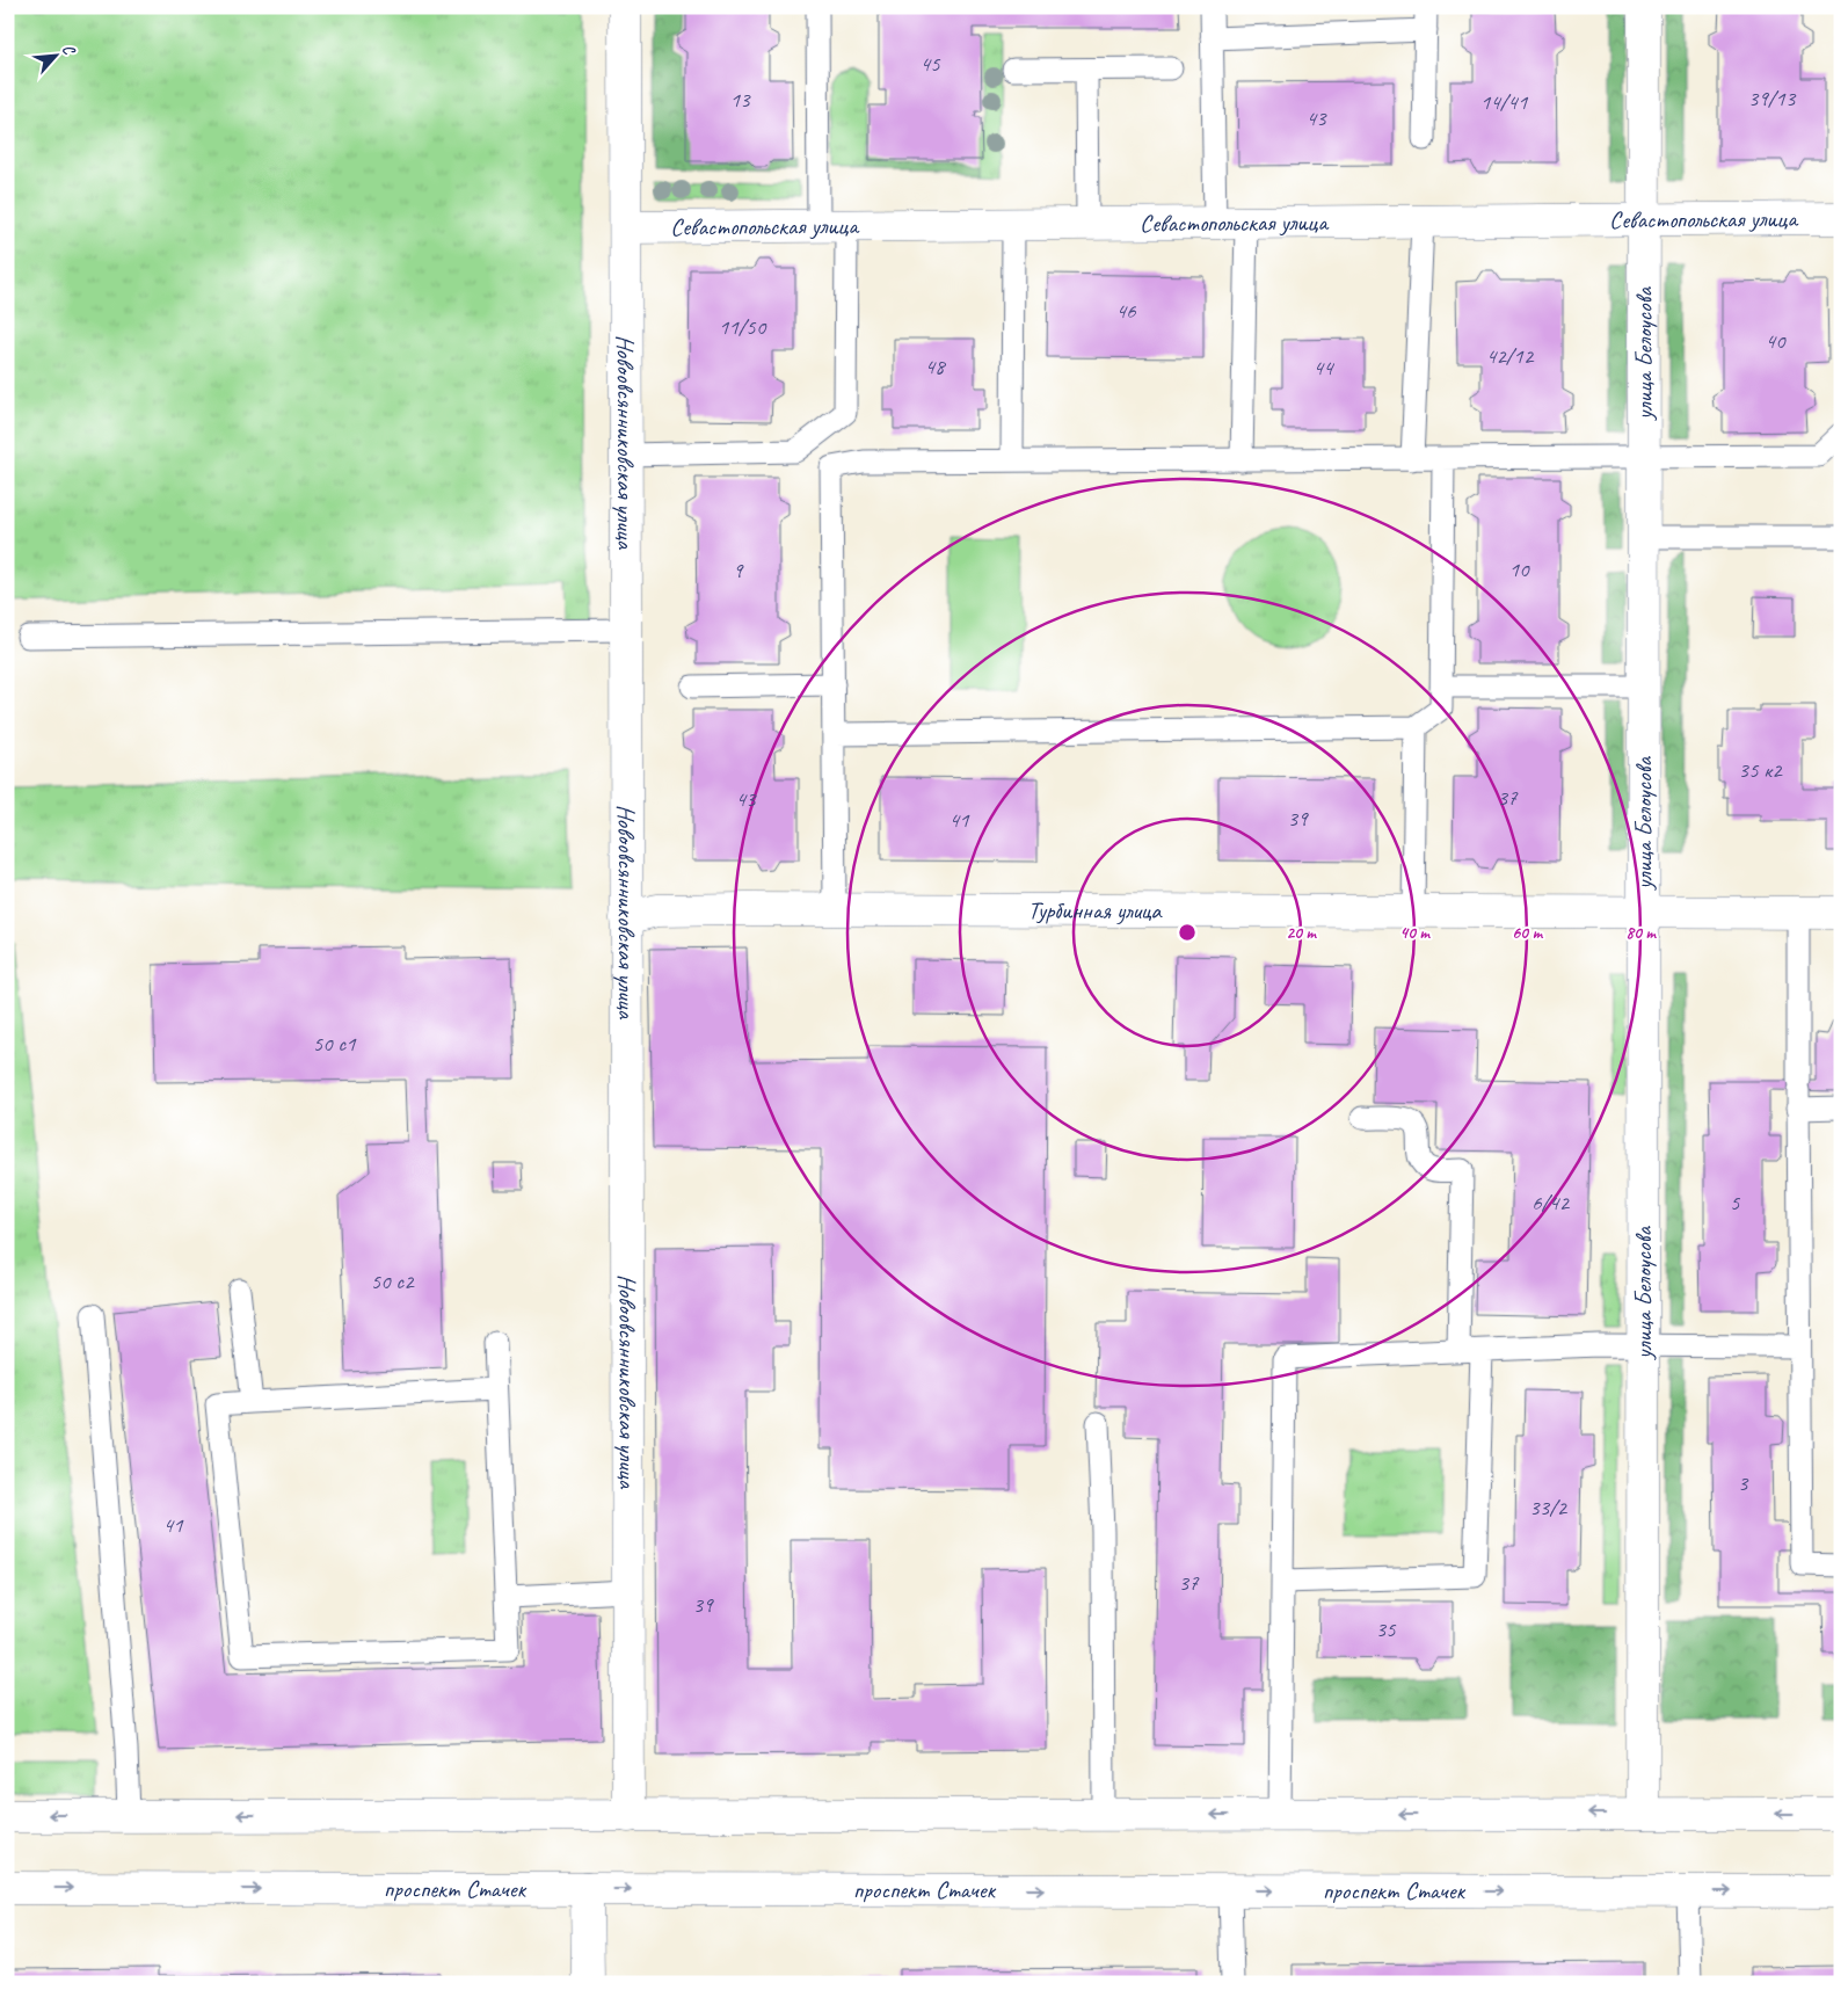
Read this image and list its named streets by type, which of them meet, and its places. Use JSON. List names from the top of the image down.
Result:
{
  "streets": {
    "street": [
      "Севастопольская улица",
      "улица Белоусова",
      "Новоовсянниковская улица",
      "Турбинная улица",
      "проспект Стачек"
    ]
  },
  "crossings": [
    ["Севастопольская улица", "улица Белоусова"],
    ["Севастопольская улица", "Новоовсянниковская улица"],
    ["улица Белоусова", "Турбинная улица"],
    ["Новоовсянниковская улица", "Турбинная улица"]
  ],
  "house_numbers": [
    "45",
    "39/13",
    "13",
    "14/41",
    "43",
    "46",
    "11/50",
    "40",
    "42/12",
    "48",
    "44",
    "10",
    "9",
    "35 к2",
    "37",
    "43",
    "39",
    "41",
    "50 с1",
    "6/42",
    "5",
    "50 с2",
    "3",
    "33/2",
    "41",
    "37",
    "39",
    "35"
  ],
  "north": "top right",
  "rings": [
    "20 m",
    "40 m",
    "60 m",
    "80 m"
  ]
}
